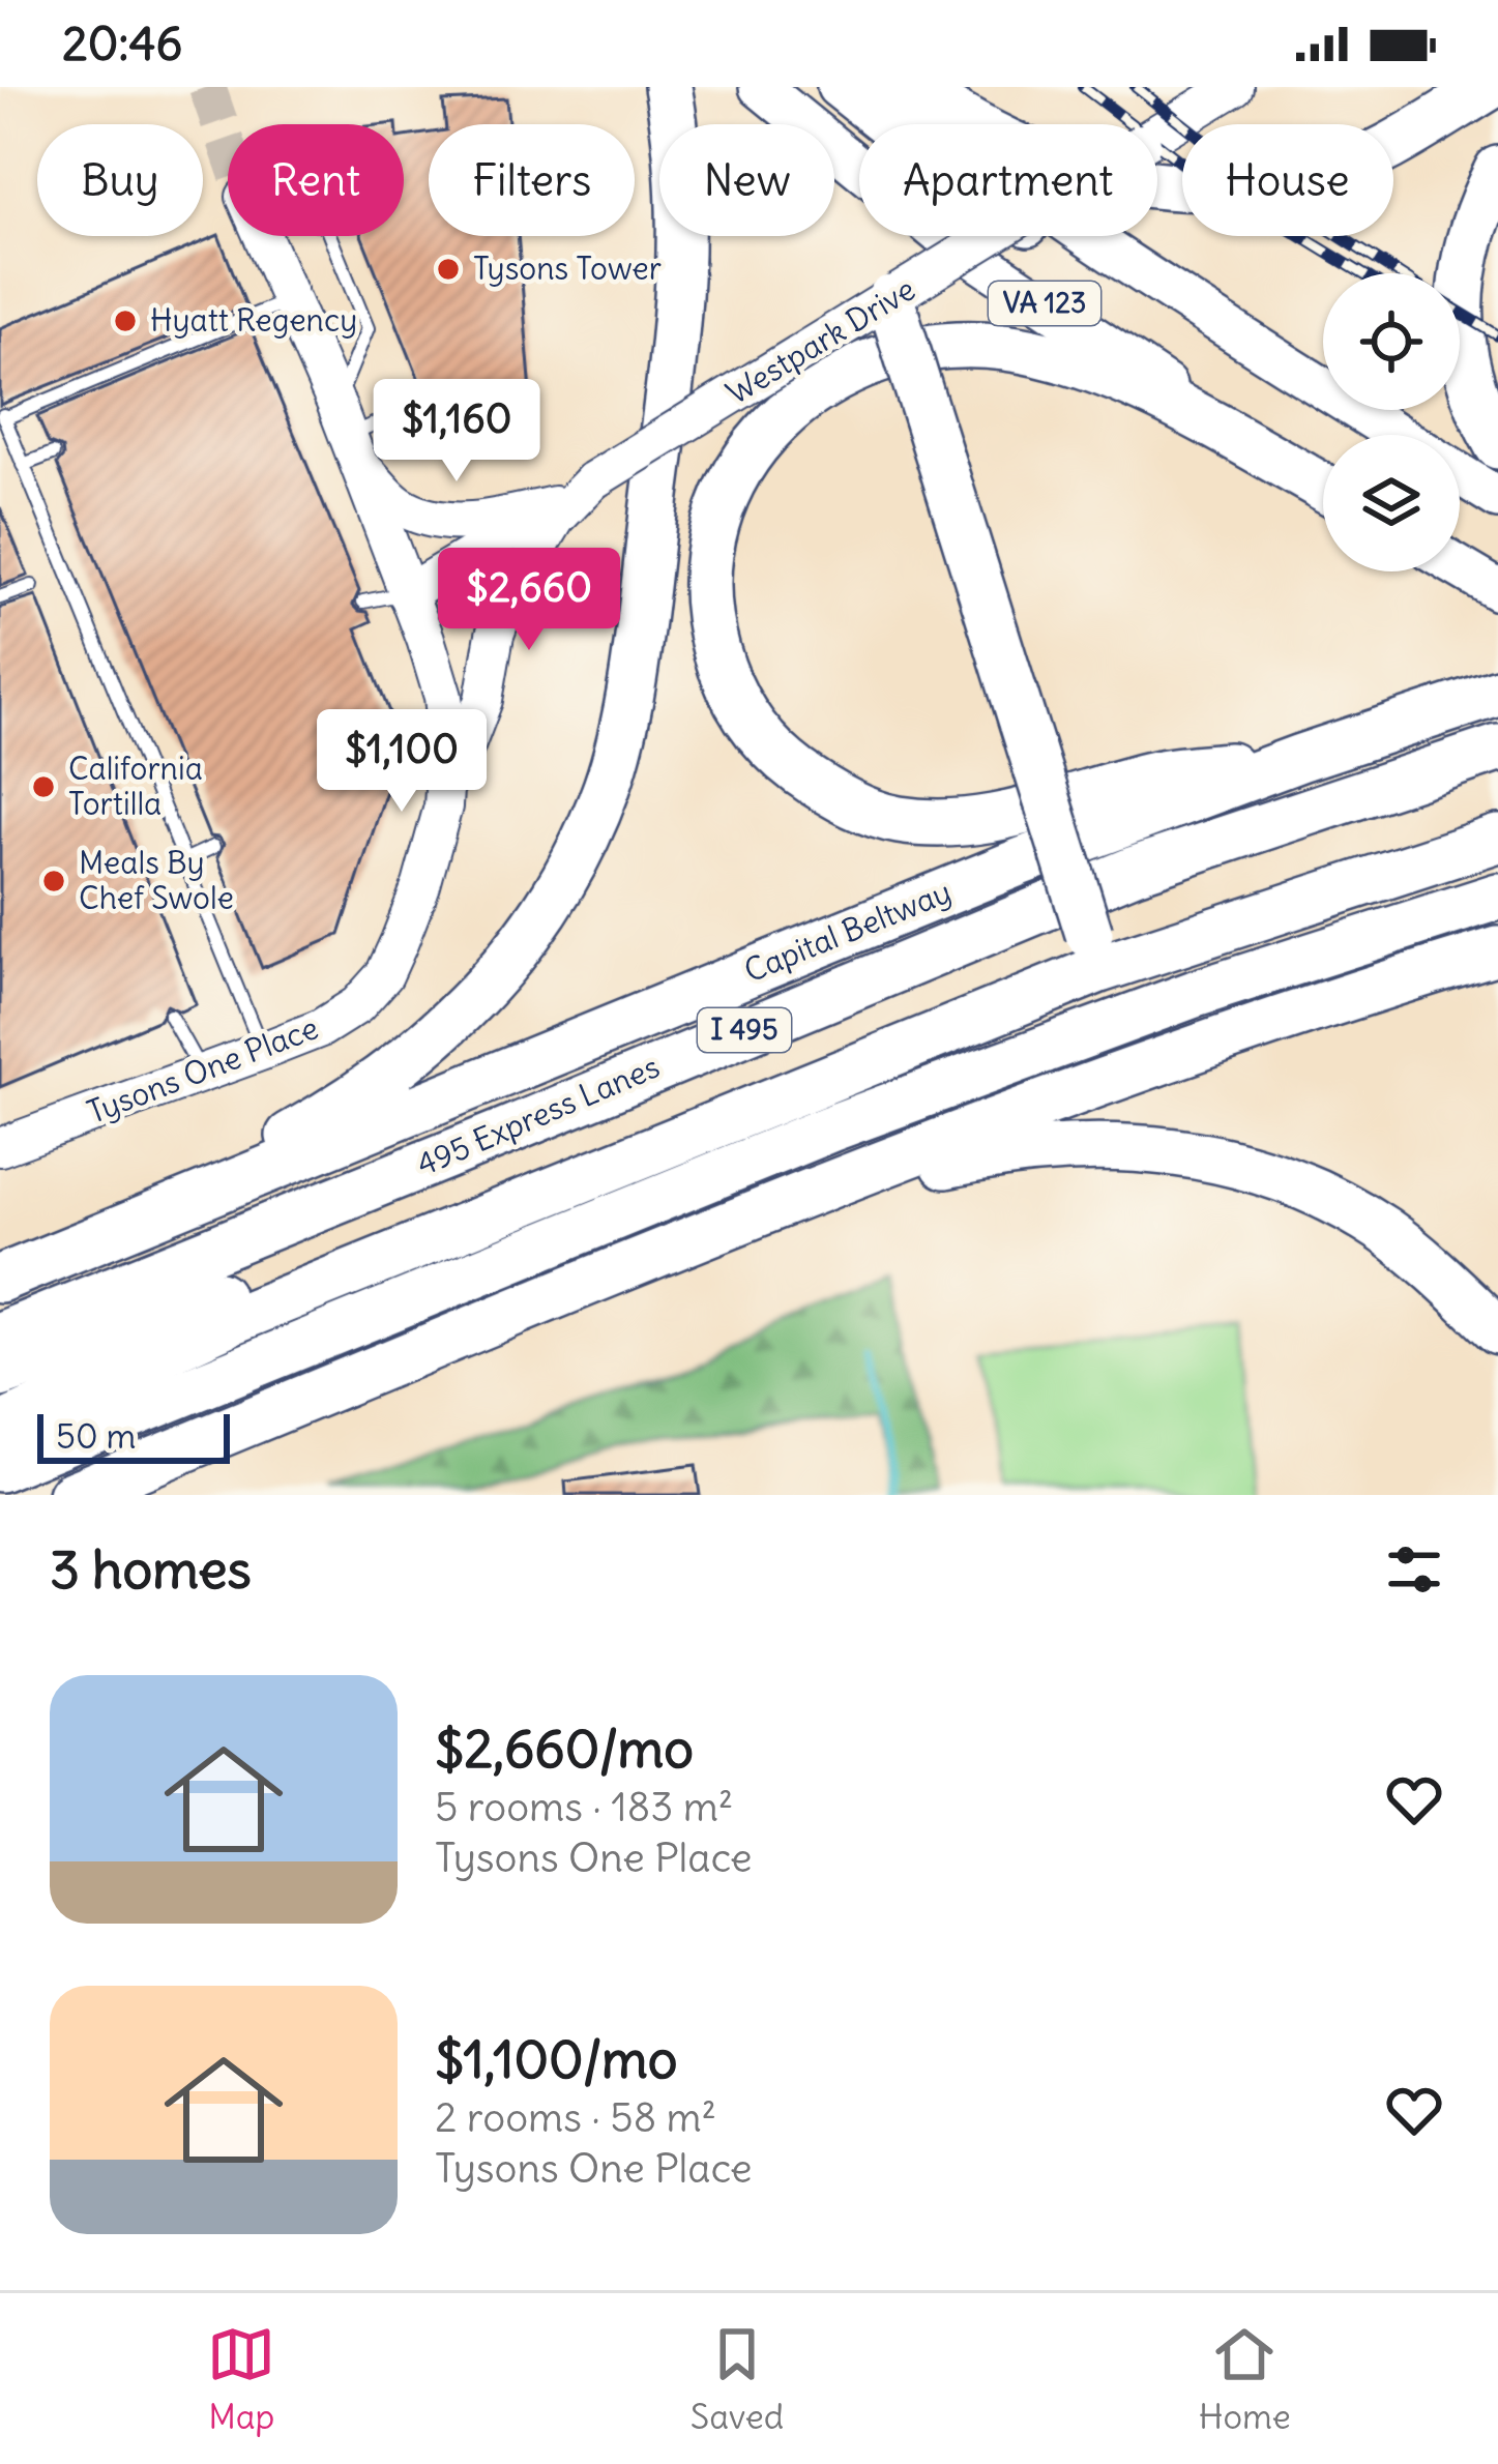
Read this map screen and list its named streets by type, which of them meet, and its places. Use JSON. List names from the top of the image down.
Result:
{
  "streets": {
    "highway": ["Capital Beltway", "I 495", "495 Express Lanes"],
    "main road": ["VA 123"],
    "street": ["Westpark Drive", "Tysons One Place"]
  },
  "crossings": [
    ["Westpark Drive", "Tysons One Place"]
  ],
  "places": [
    "Tysons Tower",
    "Hyatt Regency",
    "California Tortilla",
    "Meals By Chef Swole"
  ],
  "scale_bar": "50 m",
  "page": {
    "status": "20:46",
    "chip": [
      "Buy",
      "Rent",
      "Filters",
      "New",
      "Apartment",
      "House"
    ],
    "price": ["$1,160", "$2,660", "$1,100"],
    "scale": "50 m",
    "heading": "3 homes",
    "list": [
      {
        "name": "$2,660/mo",
        "note": "5 rooms · 183 m² · Tysons One Place"
      },
      {
        "name": "$1,100/mo",
        "note": "2 rooms · 58 m² · Tysons One Place"
      }
    ],
    "tabs": ["Map", "Saved", "Home"]
  }
}
